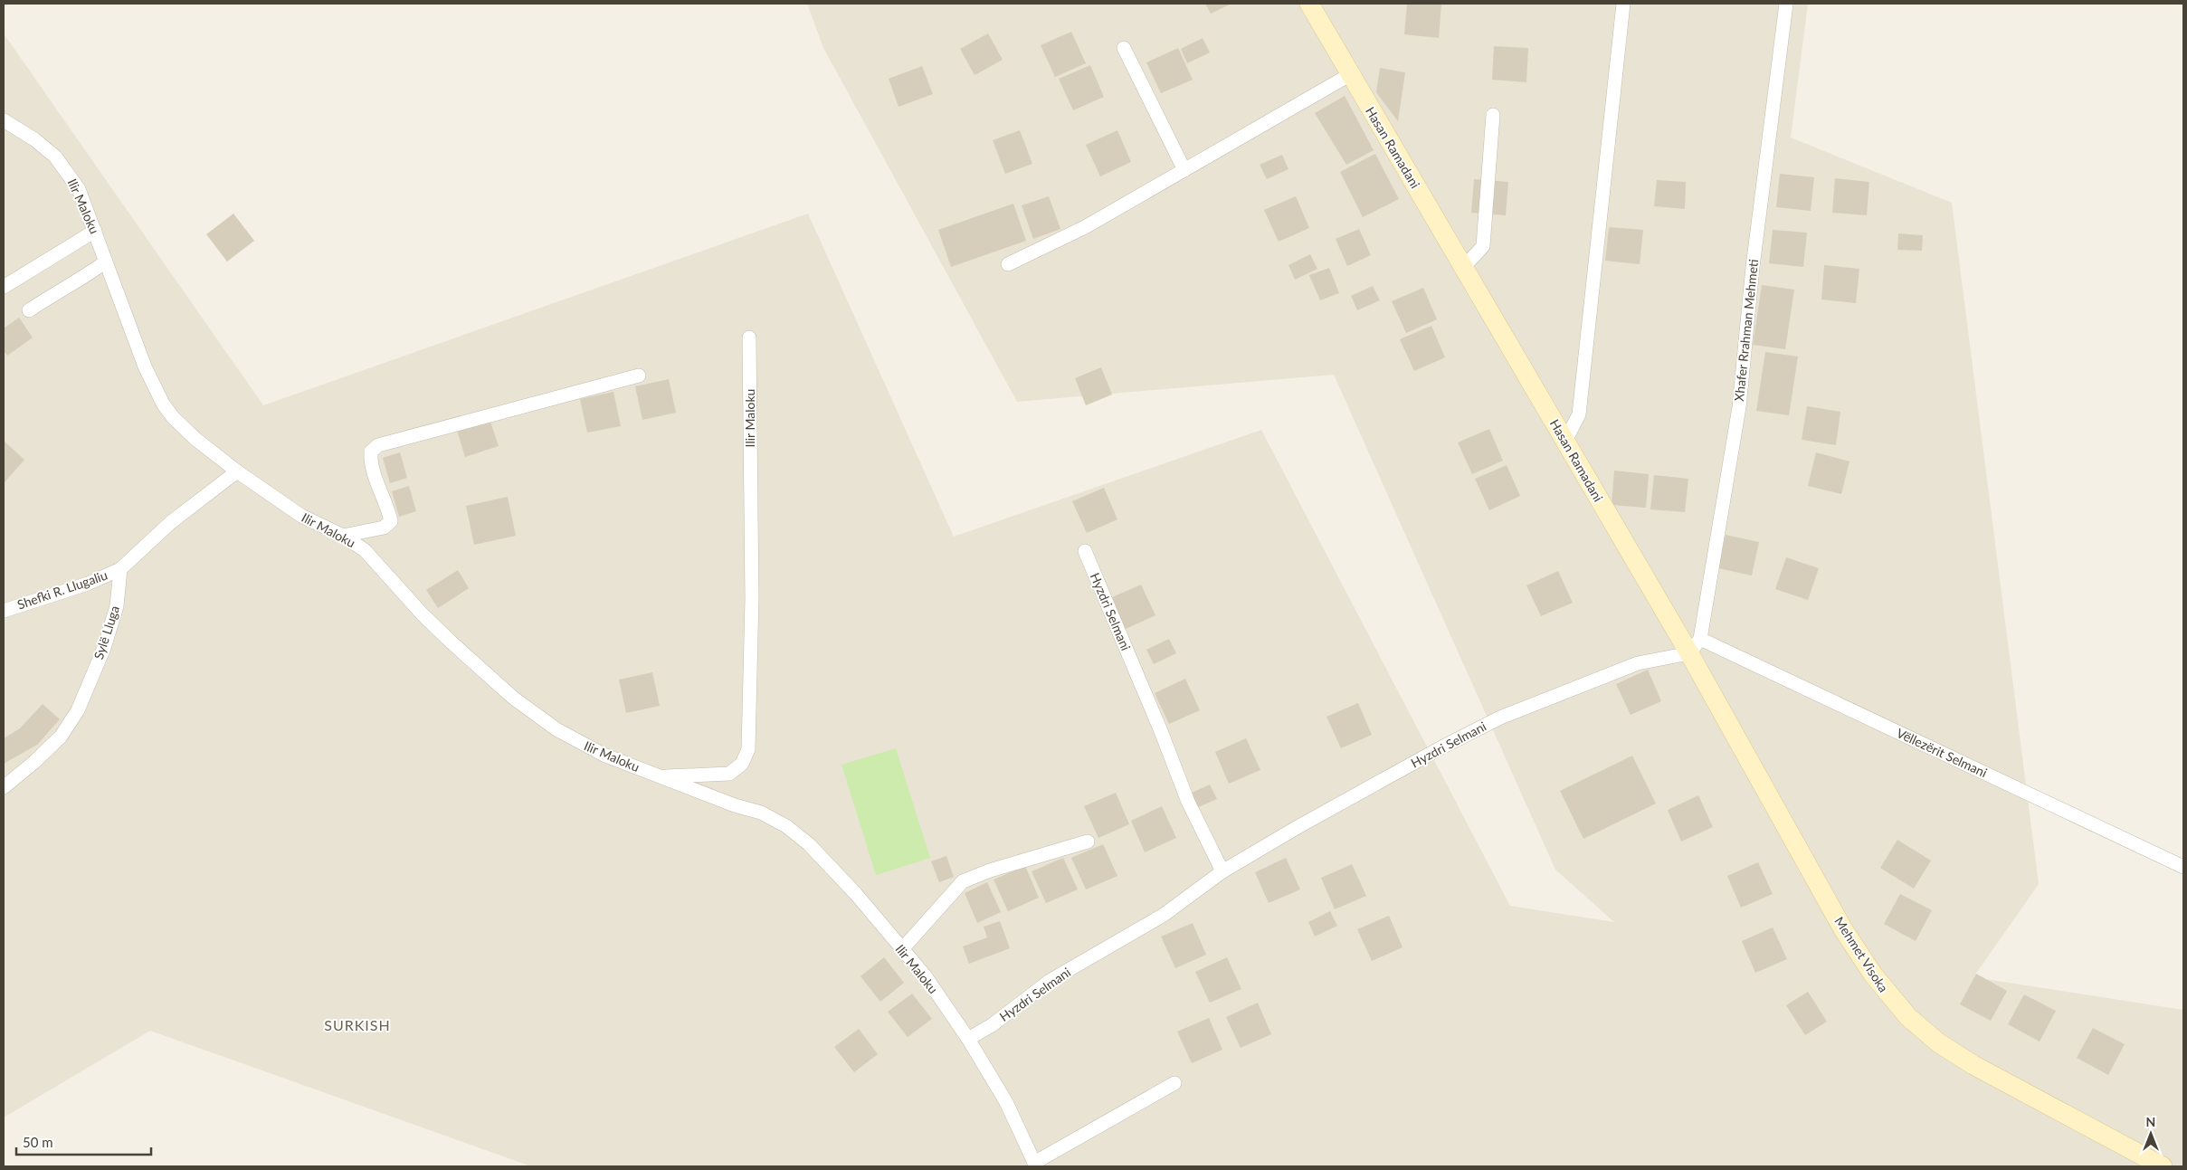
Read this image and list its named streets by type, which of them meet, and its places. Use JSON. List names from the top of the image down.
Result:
{
  "streets": {
    "main road": ["Hasan Ramadani", "Mehmet Visoka"],
    "street": [
      "Ilir Maloku",
      "Xhafer Rrahman Mehmeti",
      "Shefki R. Llugaliu",
      "Hyzdri Selmani",
      "Sylë Lluga",
      "Vëllezërit Selmani"
    ]
  },
  "crossings": [
    ["Hasan Ramadani", "Xhafer Rrahman Mehmeti"],
    ["Hasan Ramadani", "Hyzdri Selmani"],
    ["Hasan Ramadani", "Vëllezërit Selmani"],
    ["Hasan Ramadani", "Mehmet Visoka"],
    ["Ilir Maloku", "Hyzdri Selmani"],
    ["Xhafer Rrahman Mehmeti", "Hyzdri Selmani"],
    ["Xhafer Rrahman Mehmeti", "Vëllezërit Selmani"],
    ["Xhafer Rrahman Mehmeti", "Mehmet Visoka"],
    ["Shefki R. Llugaliu", "Sylë Lluga"],
    ["Hyzdri Selmani", "Vëllezërit Selmani"],
    ["Hyzdri Selmani", "Mehmet Visoka"],
    ["Vëllezërit Selmani", "Mehmet Visoka"]
  ],
  "districts": ["SURKISH"],
  "scale_bar": "50 m",
  "north": "top"
}
